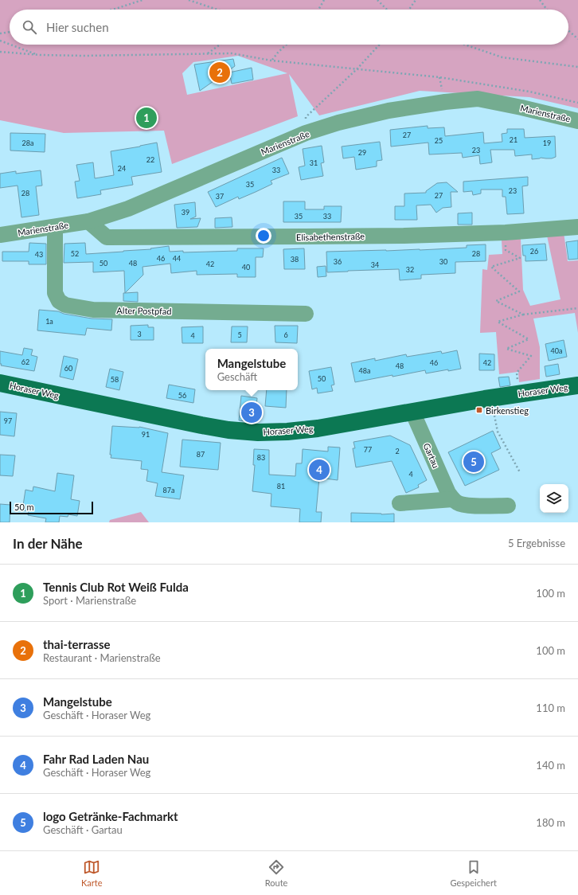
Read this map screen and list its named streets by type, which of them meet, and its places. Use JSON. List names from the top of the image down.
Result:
{
  "streets": {
    "main road": ["Horaser Weg"],
    "street": [
      "Marienstraße",
      "Elisabethenstraße",
      "Alter Postpfad",
      "Gartau"
    ]
  },
  "crossings": [
    ["Marienstraße", "Elisabethenstraße"],
    ["Marienstraße", "Alter Postpfad"],
    ["Horaser Weg", "Gartau"]
  ],
  "places": {
    "transit": ["Birkenstieg"]
  },
  "house_numbers": [
    "27",
    "21",
    "25",
    "28a",
    "19",
    "23",
    "29",
    "22",
    "31",
    "24",
    "33",
    "35",
    "23",
    "28",
    "27",
    "37",
    "39",
    "35",
    "33",
    "26",
    "52",
    "28",
    "43",
    "46",
    "44",
    "38",
    "36",
    "30",
    "50",
    "48",
    "42",
    "34",
    "40",
    "32",
    "1a",
    "3",
    "5",
    "6",
    "4",
    "40a",
    "62",
    "46",
    "42",
    "48",
    "60",
    "48a",
    "50",
    "58",
    "56",
    "97",
    "91",
    "77",
    "2",
    "87",
    "83",
    "4",
    "81",
    "87a"
  ],
  "scale_bar": "50 m",
  "page": {
    "search": "Hier suchen",
    "pins": [
      "2",
      "1",
      "3",
      "5",
      "4"
    ],
    "popup": ["Mangelstube", "Geschäft"],
    "scale": "50 m",
    "heading": ["In der Nähe", "5 Ergebnisse"],
    "list": [
      {
        "mark": "1",
        "name": "Tennis Club Rot Weiß Fulda",
        "note": "Sport · Marienstraße",
        "value": "100 m"
      },
      {
        "mark": "2",
        "name": "thai-terrasse",
        "note": "Restaurant · Marienstraße",
        "value": "100 m"
      },
      {
        "mark": "3",
        "name": "Mangelstube",
        "note": "Geschäft · Horaser Weg",
        "value": "110 m"
      },
      {
        "mark": "4",
        "name": "Fahr Rad Laden Nau",
        "note": "Geschäft · Horaser Weg",
        "value": "140 m"
      },
      {
        "mark": "5",
        "name": "logo Getränke-Fachmarkt",
        "note": "Geschäft · Gartau",
        "value": "180 m"
      }
    ],
    "nav": ["Karte", "Route", "Gespeichert"]
  }
}
